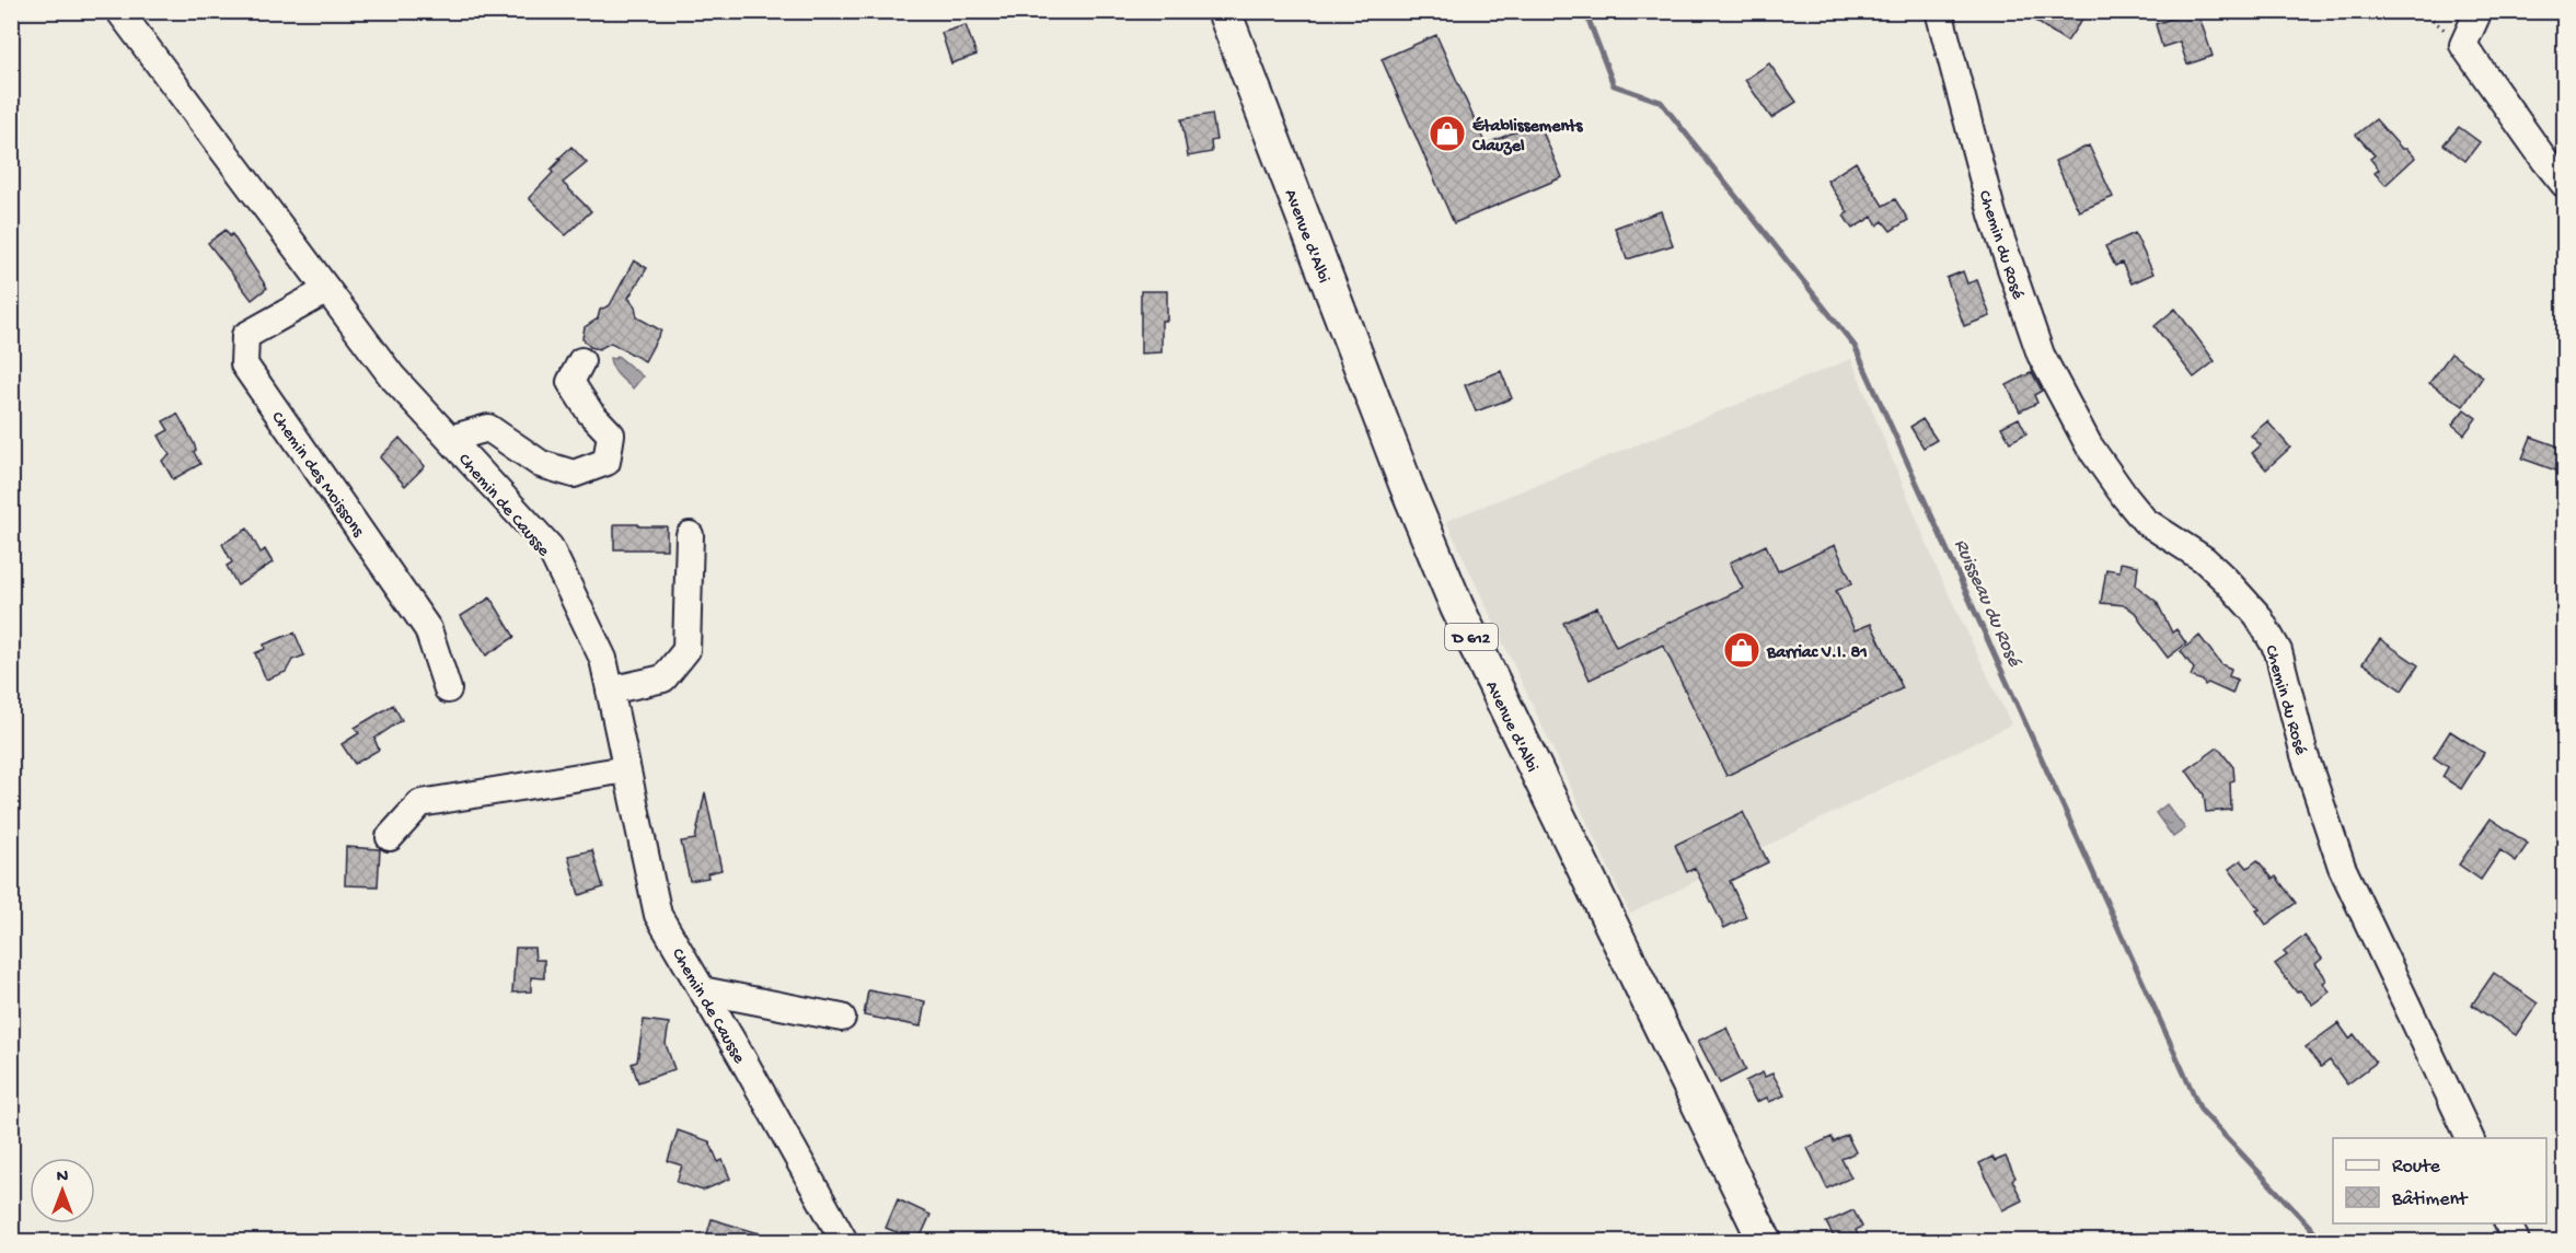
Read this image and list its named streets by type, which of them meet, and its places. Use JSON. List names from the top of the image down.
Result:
{
  "streets": {
    "main road": ["Avenue d'Albi", "D 612"],
    "street": ["Chemin du Rosé", "Chemin des Moissons", "Chemin de Causse"]
  },
  "crossings": [
    ["Chemin des Moissons", "Chemin de Causse"]
  ],
  "water": ["Ruisseau du Rosé"],
  "places": {
    "shop": ["Établissements Clauzel", "Barriac V.I. 81"]
  },
  "legend": ["Route", "Bâtiment"],
  "north": "top"
}
